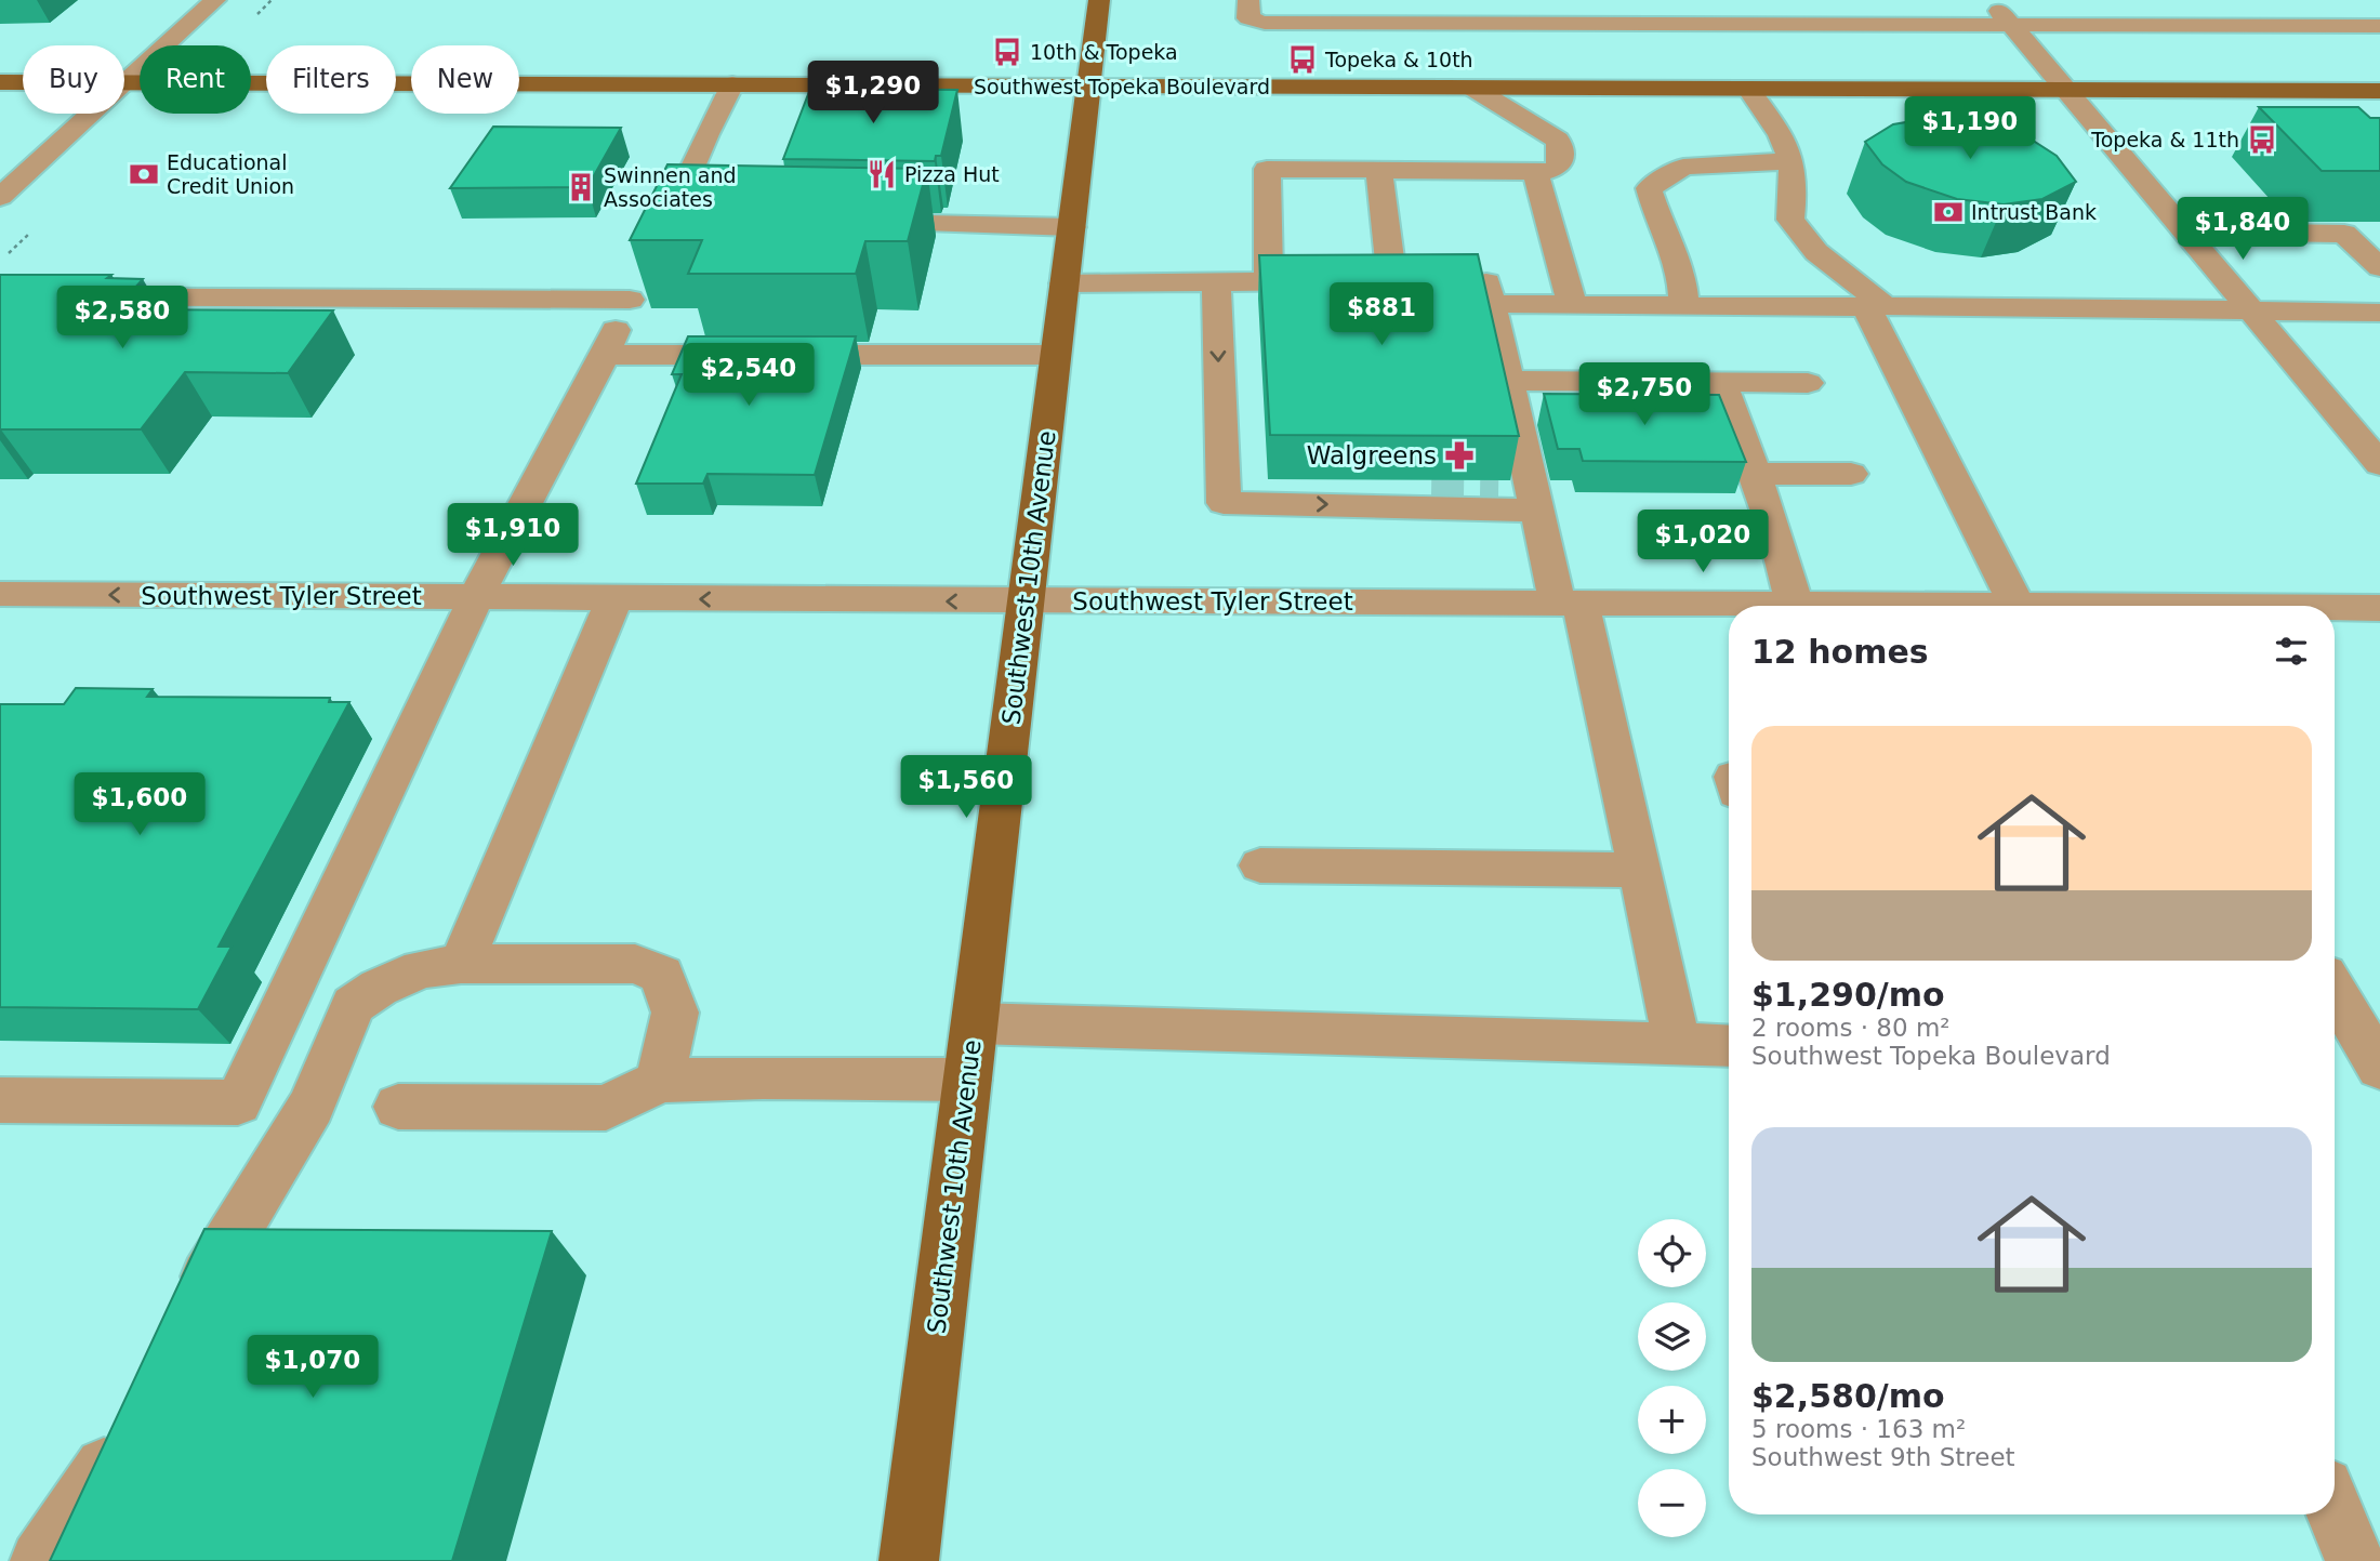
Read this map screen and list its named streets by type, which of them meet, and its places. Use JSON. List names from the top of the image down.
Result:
{
  "streets": {
    "main road": ["Southwest Topeka Boulevard", "Southwest 10th Avenue"],
    "street": ["Southwest Tyler Street"]
  },
  "crossings": [
    ["Southwest Topeka Boulevard", "Southwest 10th Avenue"],
    ["Southwest 10th Avenue", "Southwest Tyler Street"]
  ],
  "places": {
    "bus stop": ["10th & Topeka", "Topeka & 10th", "Topeka & 11th"],
    "bank": ["Educational Credit Union", "Intrust Bank"],
    "restaurant": ["Pizza Hut"],
    "building": ["Swinnen and Associates"],
    "pharmacy": ["Walgreens"]
  },
  "page": {
    "chip": [
      "Buy",
      "Rent",
      "Filters",
      "New"
    ],
    "price": [
      "$1,290",
      "$1,190",
      "$1,840",
      "$881",
      "$2,580",
      "$2,540",
      "$2,750",
      "$1,910",
      "$1,020",
      "$1,560",
      "$1,600",
      "$1,070"
    ],
    "heading": "12 homes",
    "list": [
      {
        "name": "$1,290/mo",
        "note": "2 rooms · 80 m² · Southwest Topeka Boulevard"
      },
      {
        "name": "$2,580/mo",
        "note": "5 rooms · 163 m² · Southwest 9th Street"
      }
    ],
    "map_buttons": ["+", "−"]
  }
}
